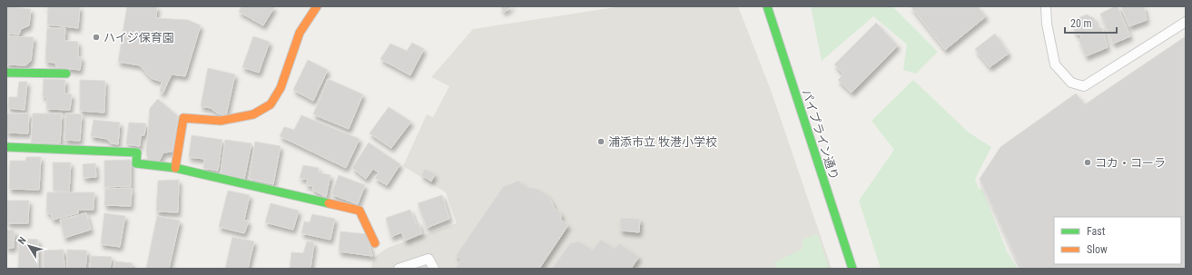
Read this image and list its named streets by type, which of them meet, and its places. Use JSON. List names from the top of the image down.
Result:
{
  "streets": {
    "street": ["パイプライン通り"]
  },
  "places": ["ハイジ保育園", "浦添市立 牧港小学校", "コカ・コーラ"],
  "legend": ["Fast", "Slow"],
  "scale_bar": "20 m",
  "north": "top left"
}
